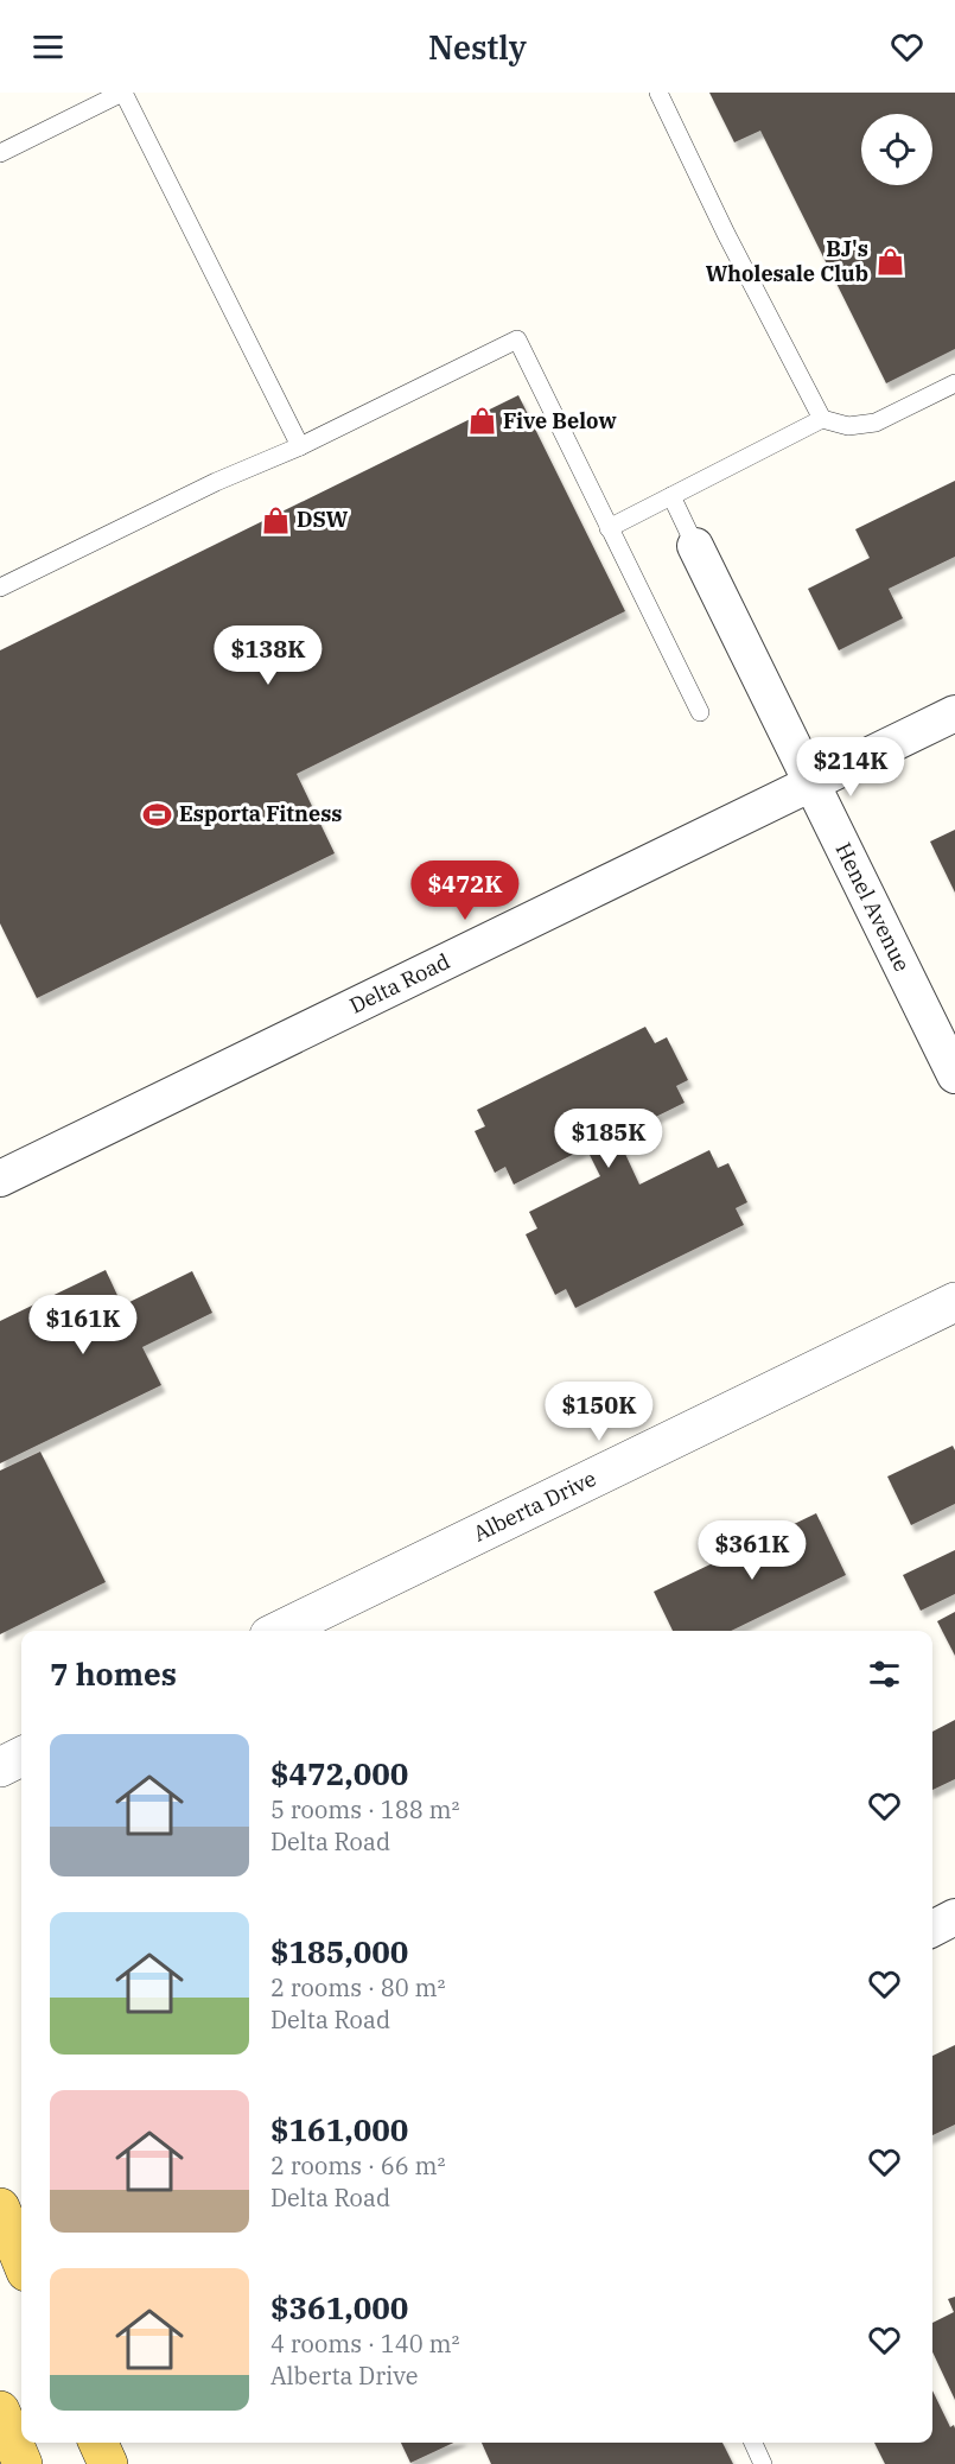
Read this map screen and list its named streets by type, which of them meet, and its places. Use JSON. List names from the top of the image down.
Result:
{
  "streets": {
    "street": ["Henel Avenue", "Delta Road", "Alberta Drive"]
  },
  "crossings": [
    ["Henel Avenue", "Delta Road"]
  ],
  "places": {
    "shop": ["BJ's Wholesale Club", "Five Below", "DSW"],
    "sports": ["Esporta Fitness"]
  },
  "page": {
    "header": "Nestly",
    "price": [
      "$138K",
      "$214K",
      "$472K",
      "$185K",
      "$161K",
      "$150K",
      "$361K"
    ],
    "heading": "7 homes",
    "list": [
      {
        "name": "$472,000",
        "note": "5 rooms · 188 m² · Delta Road"
      },
      {
        "name": "$185,000",
        "note": "2 rooms · 80 m² · Delta Road"
      },
      {
        "name": "$161,000",
        "note": "2 rooms · 66 m² · Delta Road"
      },
      {
        "name": "$361,000",
        "note": "4 rooms · 140 m² · Alberta Drive"
      }
    ]
  }
}
